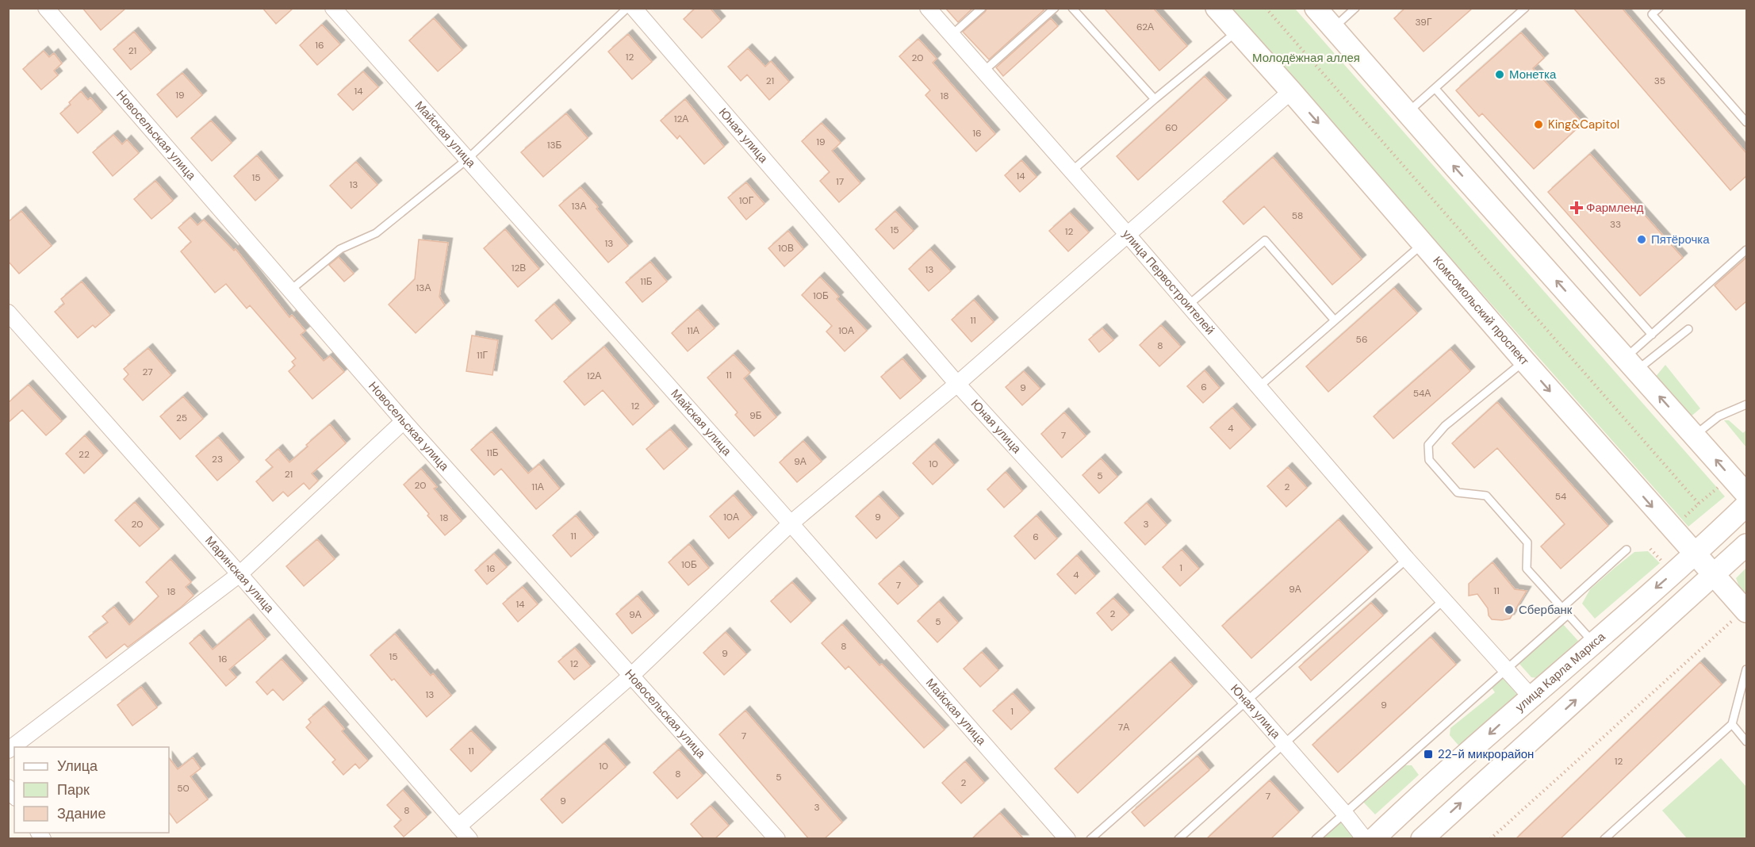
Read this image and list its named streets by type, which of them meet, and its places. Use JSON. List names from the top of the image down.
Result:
{
  "streets": {
    "main road": ["Комсомольский проспект", "улица Карла Маркса"],
    "street": [
      "Новосельская улица",
      "Майская улица",
      "Юная улица",
      "улица Первостроителей",
      "Маринская улица"
    ]
  },
  "crossings": [
    ["улица Первостроителей", "улица Карла Маркса"],
    ["Комсомольский проспект", "улица Карла Маркса"]
  ],
  "parks": ["Молодёжная аллея"],
  "places": {
    "other": [
      "Монетка",
      "King&Capitol",
      "Пятёрочка",
      "Сбербанк"
    ],
    "health": ["Фармленд"],
    "transit": ["22-й микрорайон"]
  },
  "house_numbers": [
    "39Г",
    "62А",
    "16",
    "21",
    "12",
    "20",
    "21",
    "35",
    "14",
    "19",
    "18",
    "12А",
    "60",
    "16",
    "19",
    "13Б",
    "14",
    "15",
    "17",
    "13",
    "10Г",
    "13А",
    "58",
    "33",
    "15",
    "12",
    "13",
    "10В",
    "12В",
    "13",
    "11Б",
    "13А",
    "10Б",
    "11",
    "11А",
    "10А",
    "56",
    "8",
    "11Г",
    "27",
    "11",
    "12А",
    "6",
    "9",
    "54А",
    "12",
    "9Б",
    "25",
    "4",
    "7",
    "11Б",
    "22",
    "23",
    "9А",
    "10",
    "21",
    "5",
    "20",
    "11А",
    "2",
    "54",
    "10А",
    "9",
    "18",
    "20",
    "3",
    "11",
    "6",
    "10Б",
    "1",
    "16",
    "4",
    "7",
    "9А",
    "11",
    "18",
    "14",
    "2",
    "9А",
    "5",
    "8",
    "9",
    "15",
    "16",
    "12",
    "13",
    "9",
    "1",
    "7А",
    "7",
    "11",
    "12",
    "10",
    "8",
    "5",
    "2",
    "50",
    "7",
    "9",
    "3",
    "8"
  ],
  "legend": ["Улица", "Парк", "Здание"]
}
